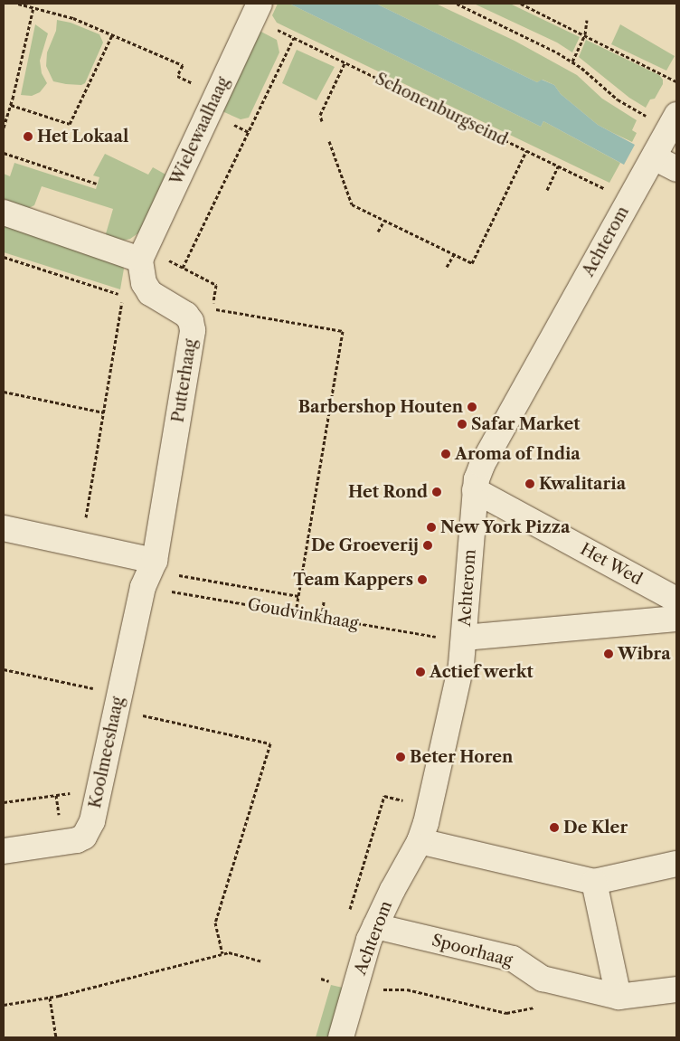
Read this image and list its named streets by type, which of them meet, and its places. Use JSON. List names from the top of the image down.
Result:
{
  "streets": {
    "street": [
      "Wielewaalhaag",
      "Achterom",
      "Putterhaag",
      "Het Wed",
      "Koolmeeshaag",
      "Spoorhaag"
    ],
    "path": ["Schonenburgseind", "Goudvinkhaag"]
  },
  "crossings": [
    ["Schonenburgseind", "Wielewaalhaag"],
    ["Schonenburgseind", "Achterom"],
    ["Wielewaalhaag", "Putterhaag"],
    ["Achterom", "Het Wed"],
    ["Achterom", "Goudvinkhaag"],
    ["Achterom", "Spoorhaag"],
    ["Putterhaag", "Goudvinkhaag"],
    ["Putterhaag", "Koolmeeshaag"],
    ["Goudvinkhaag", "Koolmeeshaag"]
  ],
  "places": [
    "Het Lokaal",
    "Barbershop Houten",
    "Safar Market",
    "Aroma of India",
    "Kwalitaria",
    "Het Rond",
    "New York Pizza",
    "De Groeverij",
    "Team Kappers",
    "Wibra",
    "Actief werkt",
    "Beter Horen",
    "De Kler"
  ]
}
